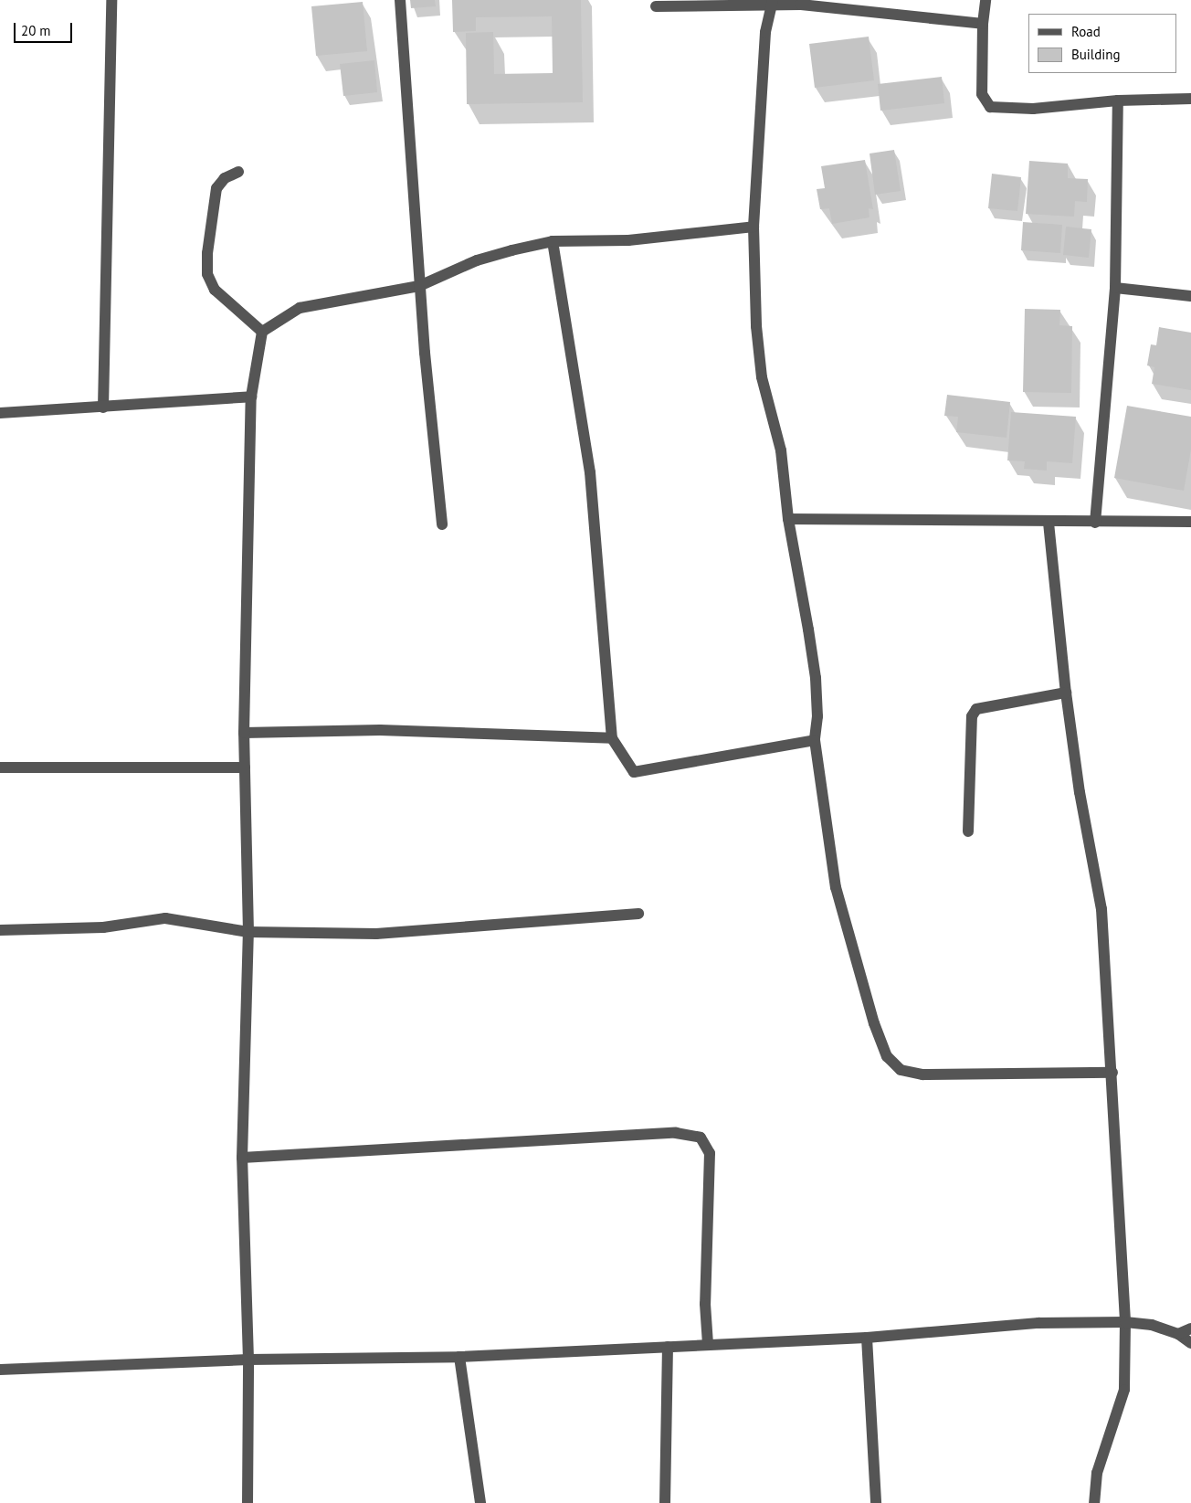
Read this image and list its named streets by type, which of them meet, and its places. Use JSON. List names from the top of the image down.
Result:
{
  "legend": ["Road", "Building"],
  "scale_bar": "20 m"
}
